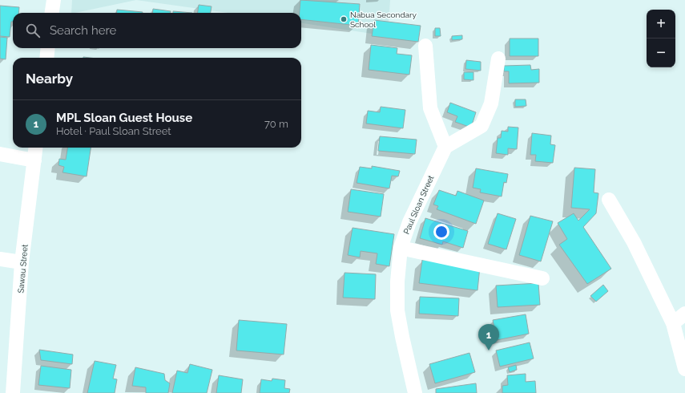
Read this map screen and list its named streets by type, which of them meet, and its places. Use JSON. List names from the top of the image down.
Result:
{
  "streets": {
    "street": ["Paul Sloan Street", "Sawau Street"]
  },
  "places": ["Nabua Secondary School"],
  "page": {
    "map_buttons": ["+", "−"],
    "search": "Search here",
    "heading": "Nearby",
    "list": [
      {
        "mark": "1",
        "name": "MPL Sloan Guest House",
        "note": "Hotel · Paul Sloan Street",
        "value": "70 m"
      }
    ],
    "pins": "1"
  }
}
